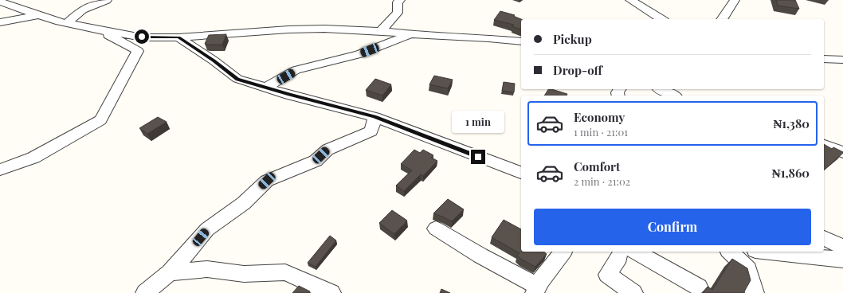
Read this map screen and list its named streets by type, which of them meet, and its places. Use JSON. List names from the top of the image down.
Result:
{
  "page": {
    "banner": ["Pickup", "Drop-off"],
    "list": [
      {
        "name": "Economy",
        "note": "1 min · 21:01",
        "value": "₦1,380"
      },
      {
        "name": "Comfort",
        "note": "2 min · 21:02",
        "value": "₦1,860"
      }
    ],
    "bubble": "1 min",
    "buttons": "Confirm"
  }
}
